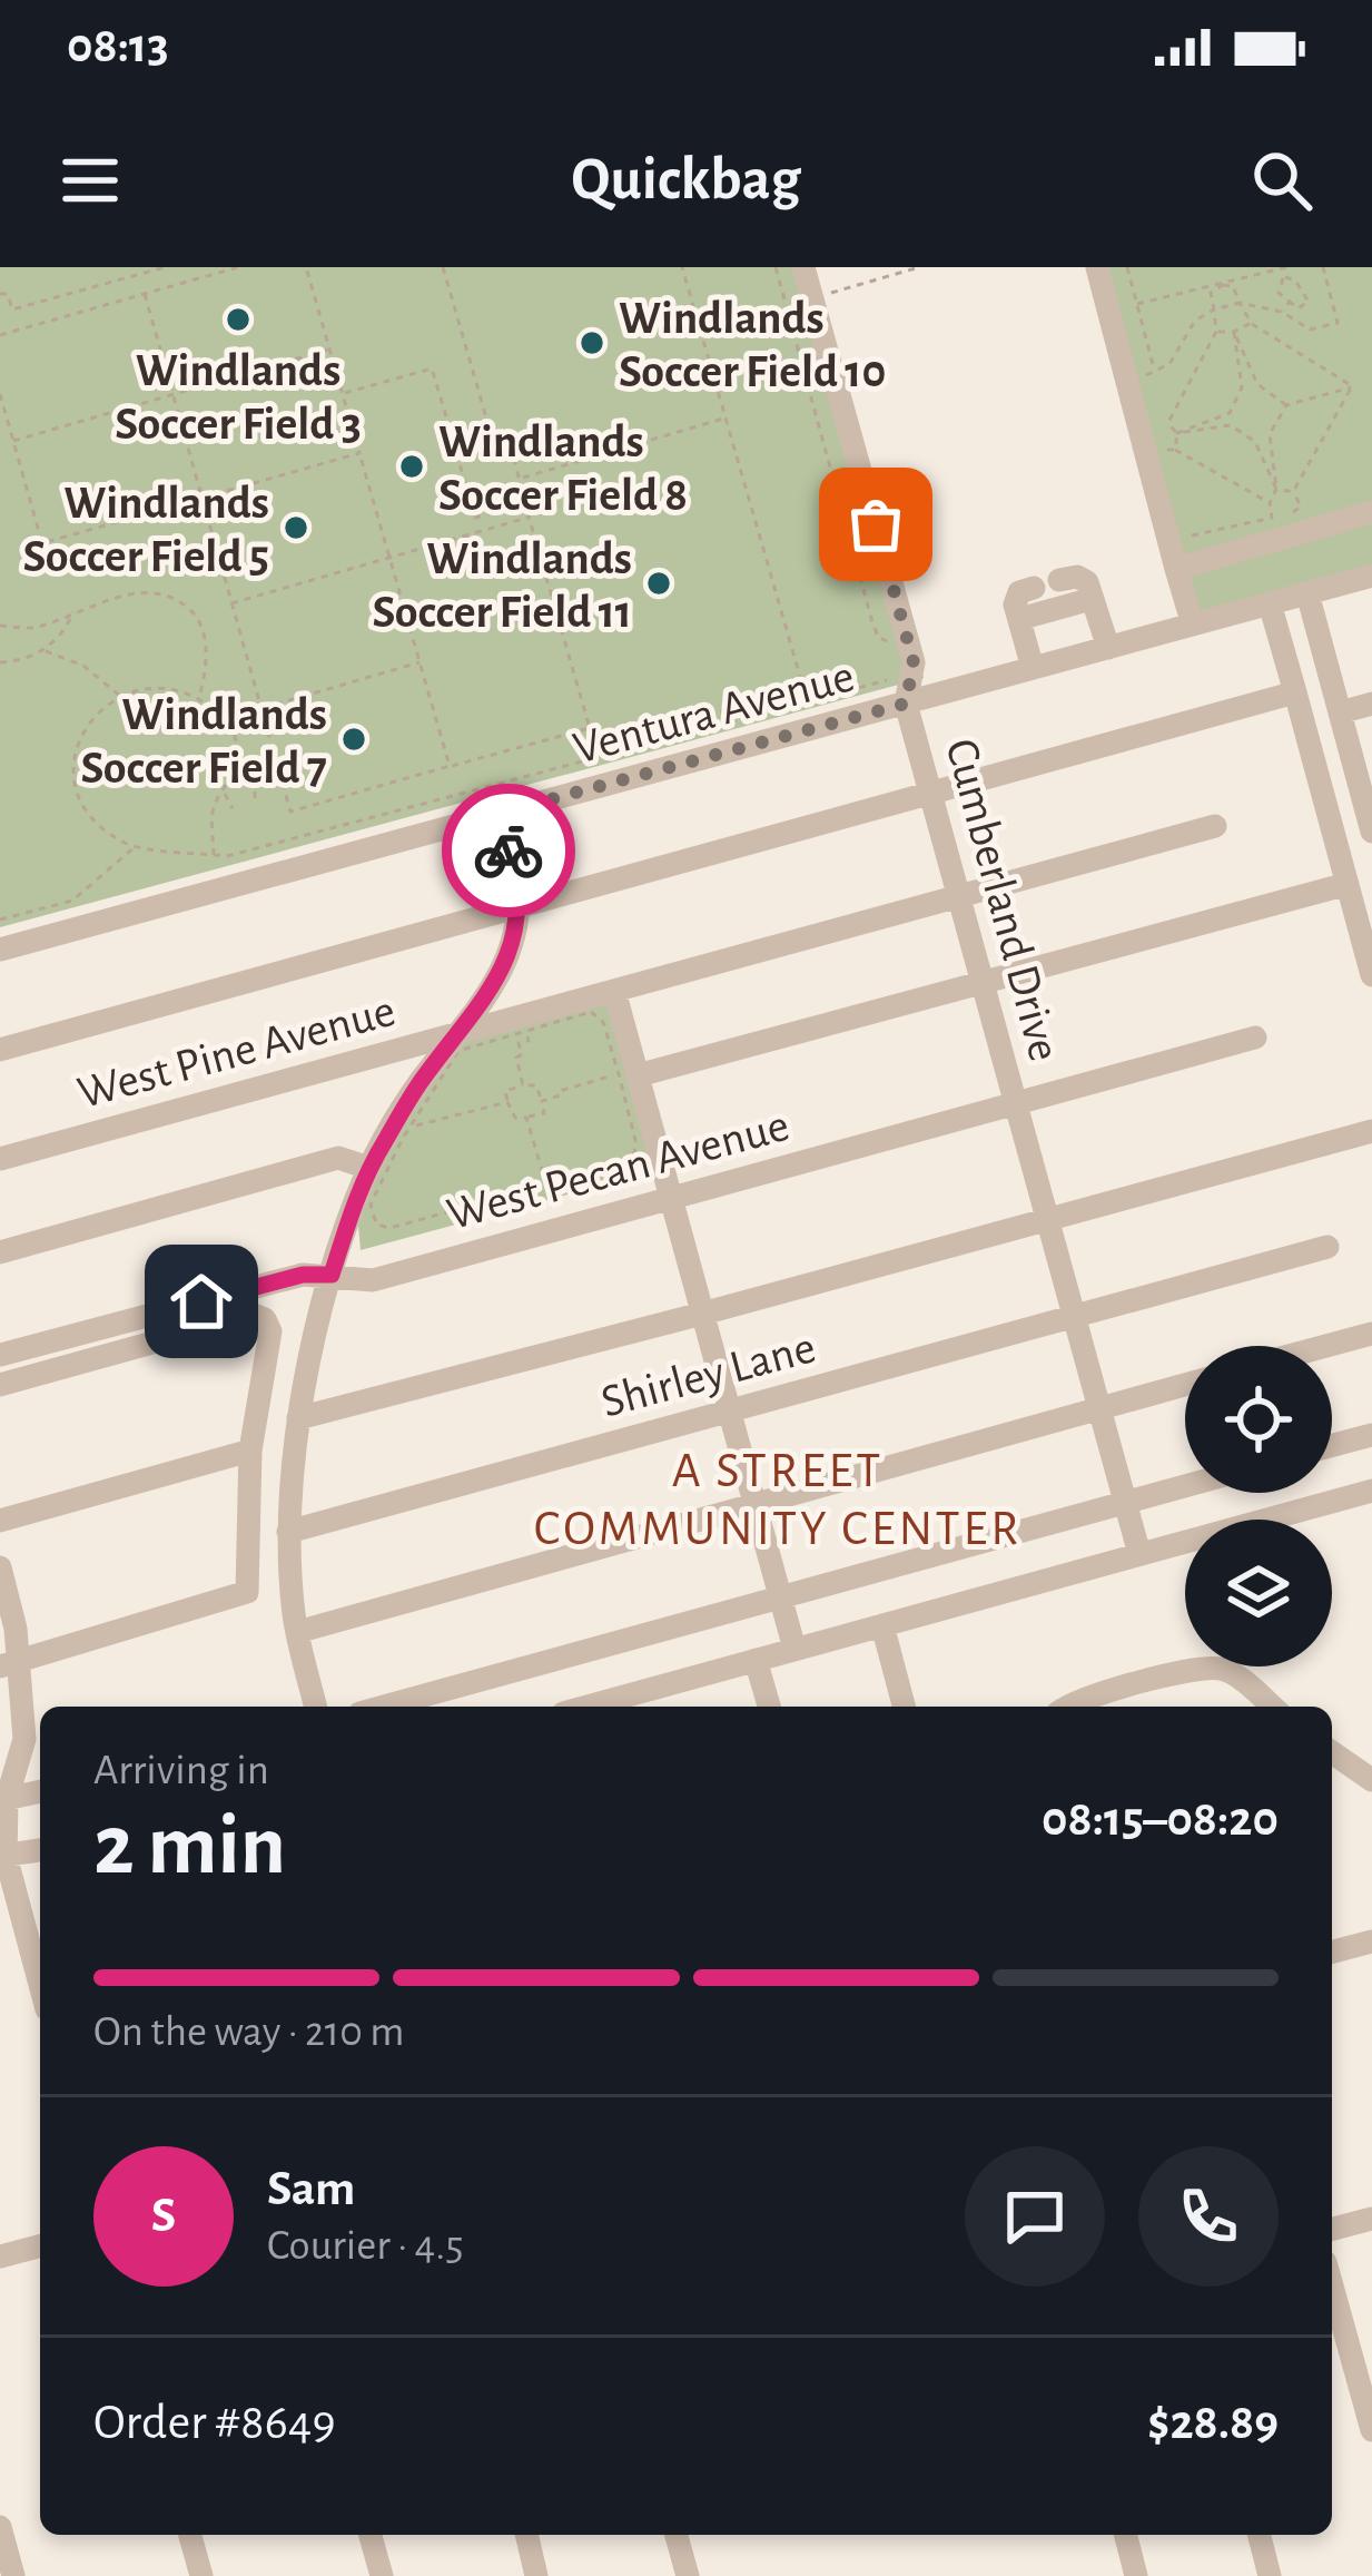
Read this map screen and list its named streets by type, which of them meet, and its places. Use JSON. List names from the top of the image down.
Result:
{
  "streets": {
    "street": [
      "Ventura Avenue",
      "Cumberland Drive",
      "West Pine Avenue",
      "West Pecan Avenue",
      "Shirley Lane"
    ]
  },
  "crossings": [
    ["Ventura Avenue", "Cumberland Drive"],
    ["Cumberland Drive", "West Pine Avenue"],
    ["Cumberland Drive", "West Pecan Avenue"],
    ["Cumberland Drive", "Shirley Lane"]
  ],
  "districts": ["A STREET COMMUNITY CENTER"],
  "places": [
    "Windlands Soccer Field 3",
    "Windlands Soccer Field 10",
    "Windlands Soccer Field 8",
    "Windlands Soccer Field 5",
    "Windlands Soccer Field 11",
    "Windlands Soccer Field 7"
  ],
  "page": {
    "status": "08:13",
    "header": "Quickbag",
    "heading": ["2 min", "Arriving in", "08:15–08:20"],
    "panel": [
      "Sam",
      "Courier · 4.5",
      "Order #8649",
      "$28.89"
    ],
    "bar": "On the way · 210 m",
    "round": "S"
  }
}
